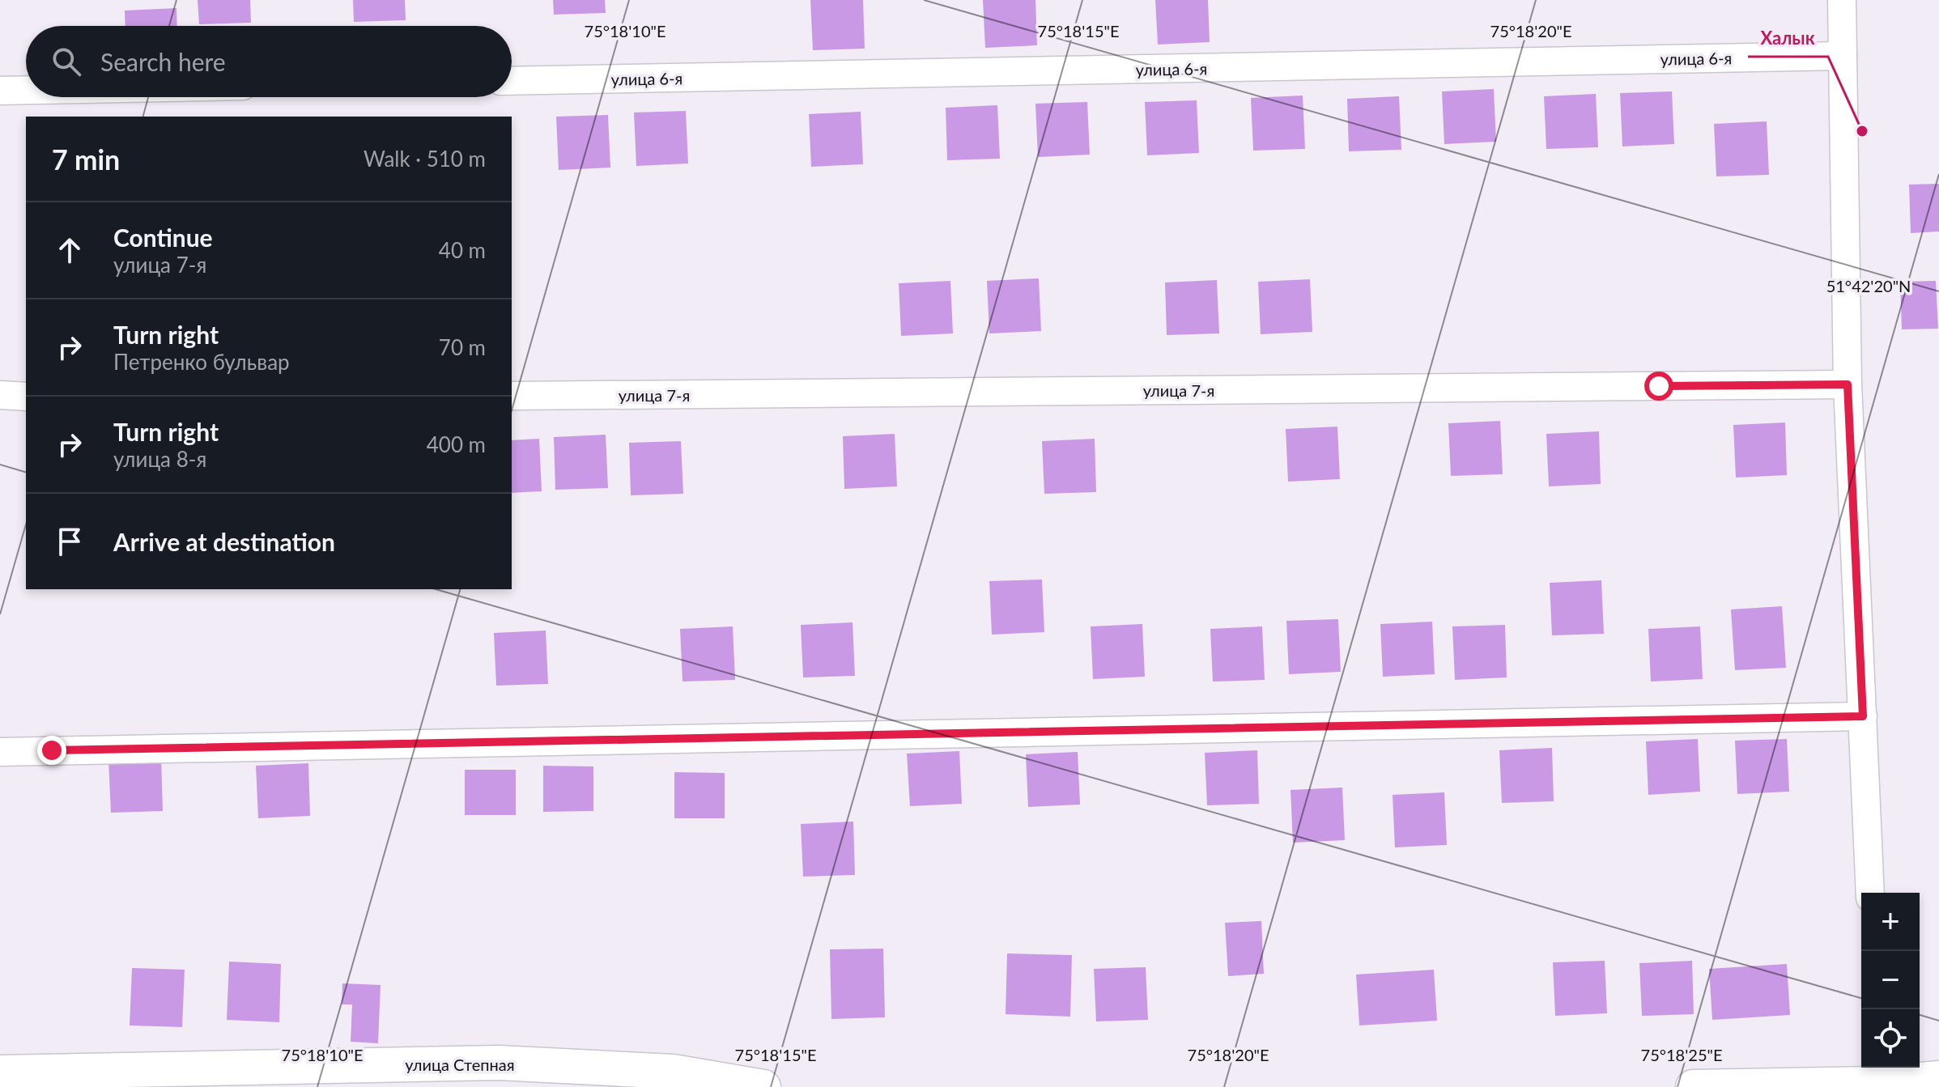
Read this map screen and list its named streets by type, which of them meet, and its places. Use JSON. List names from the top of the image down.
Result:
{
  "streets": {
    "street": ["улица 6-я", "улица 7-я", "улица Степная"]
  },
  "places": ["Халык"],
  "page": {
    "search": "Search here",
    "heading": ["7 min", "Walk · 510 m"],
    "list": [
      ["Continue", "улица 7-я", "40 m"],
      ["Turn right", "Петренко бульвар", "70 m"],
      ["Turn right", "улица 8-я", "400 m"],
      "Arrive at destination"
    ],
    "map_buttons": ["+", "−"]
  },
  "coordinates": [
    "75°18'10\"E",
    "75°18'15\"E",
    "75°18'20\"E",
    "51°42'20\"N",
    "75°18'25\"E"
  ]
}
